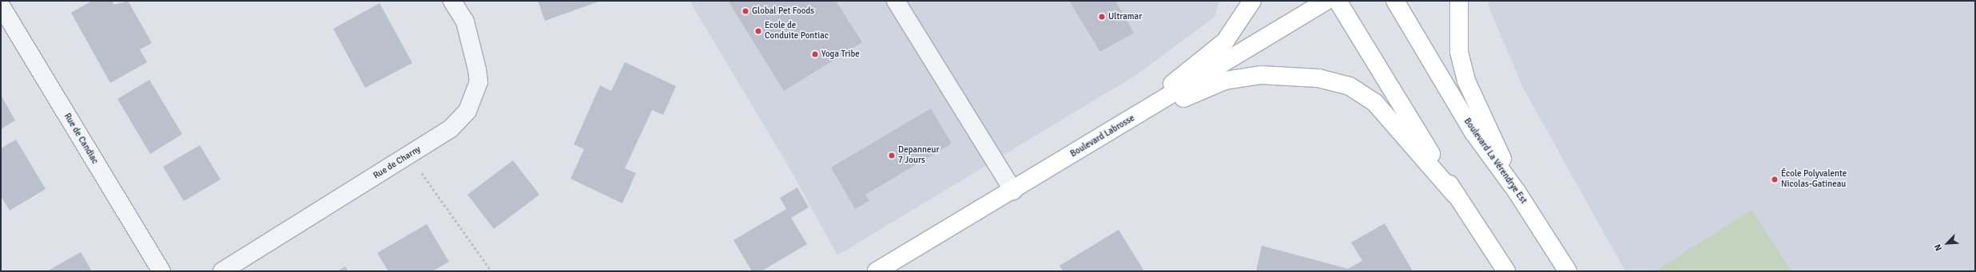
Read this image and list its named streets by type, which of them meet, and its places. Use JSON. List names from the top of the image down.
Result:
{
  "streets": {
    "main road": ["Boulevard Labrosse", "Boulevard La Vérendrye Est"],
    "street": ["Rue de Candiac", "Rue de Charny"]
  },
  "places": [
    "Global Pet Foods",
    "Ultramar",
    "Ecole de Conduite Pontiac",
    "Yoga Tribe",
    "Depanneur 7 Jours",
    "École Polyvalente Nicolas-Gatineau"
  ],
  "north": "bottom left"
}
